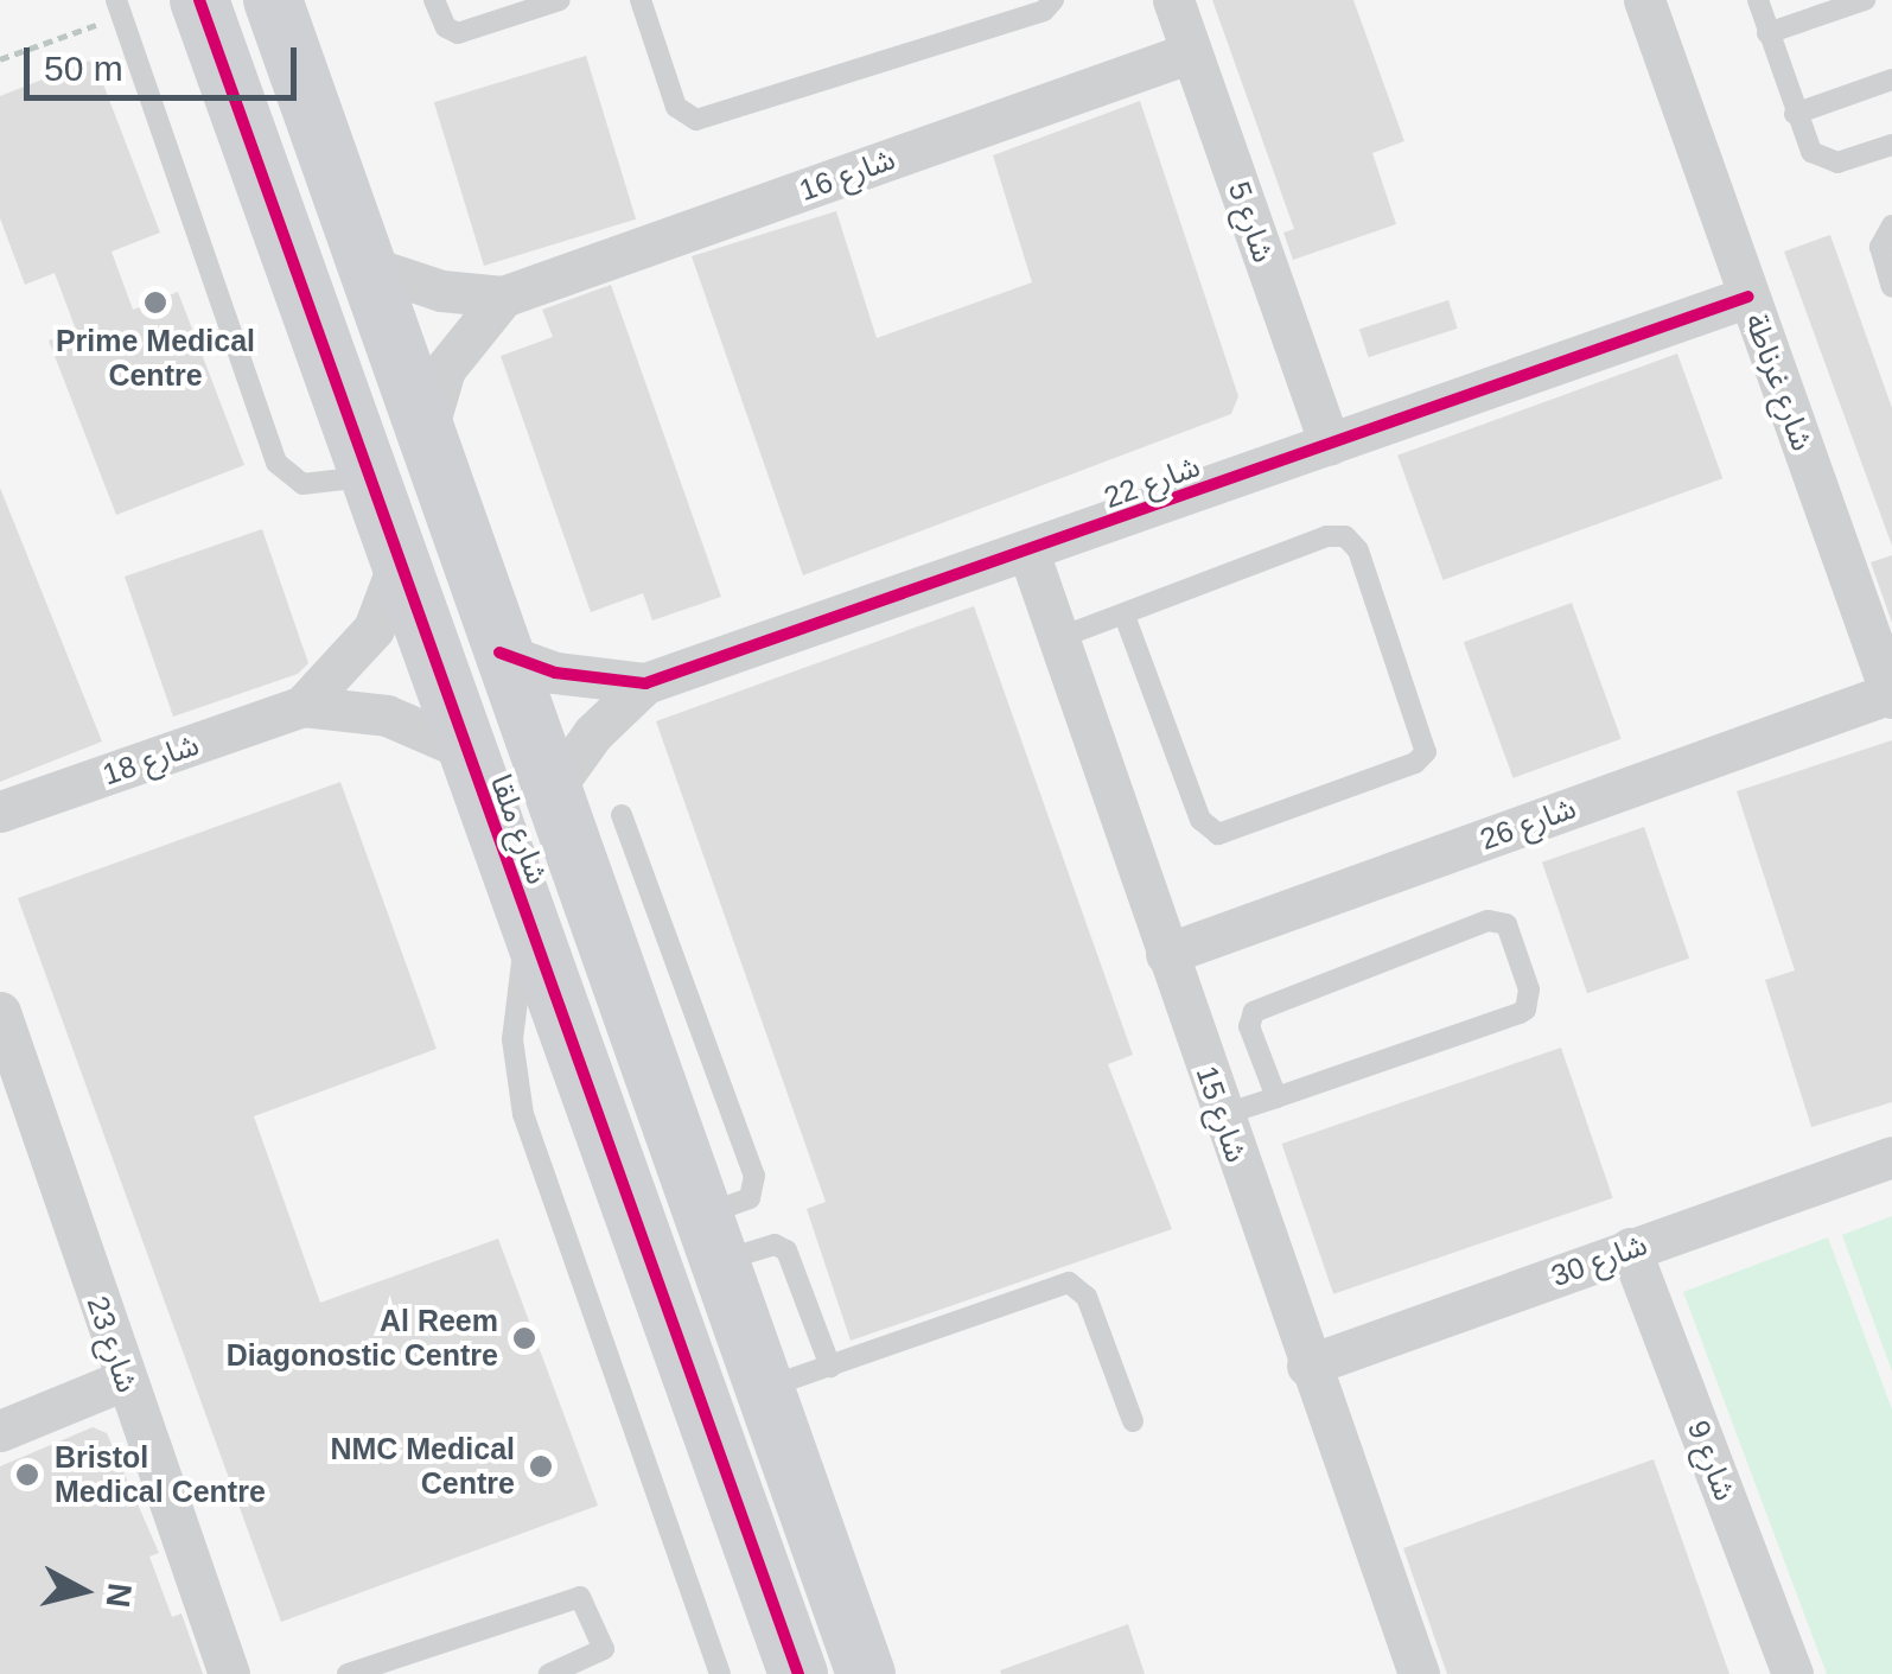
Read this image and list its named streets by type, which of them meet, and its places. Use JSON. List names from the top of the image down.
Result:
{
  "streets": {
    "street": [
      "شارع 16",
      "شارع 5",
      "شارع غرناطة",
      "شارع 22",
      "شارع 18",
      "شارع 26",
      "شارع ملقا",
      "شارع 15",
      "شارع 30",
      "شارع 23",
      "شارع 9"
    ]
  },
  "crossings": [
    ["شارع 16", "شارع 5"],
    ["شارع 16", "شارع ملقا"],
    ["شارع 5", "شارع 22"],
    ["شارع غرناطة", "شارع 22"],
    ["شارع غرناطة", "شارع 26"],
    ["شارع 22", "شارع ملقا"],
    ["شارع 22", "شارع 15"],
    ["شارع 18", "شارع ملقا"],
    ["شارع 26", "شارع 15"],
    ["شارع 15", "شارع 30"],
    ["شارع 30", "شارع 9"]
  ],
  "places": [
    "Prime Medical Centre",
    "Al Reem Diagonostic Centre",
    "NMC Medical Centre",
    "Bristol Medical Centre"
  ],
  "scale_bar": "50 m",
  "north": "right"
}
